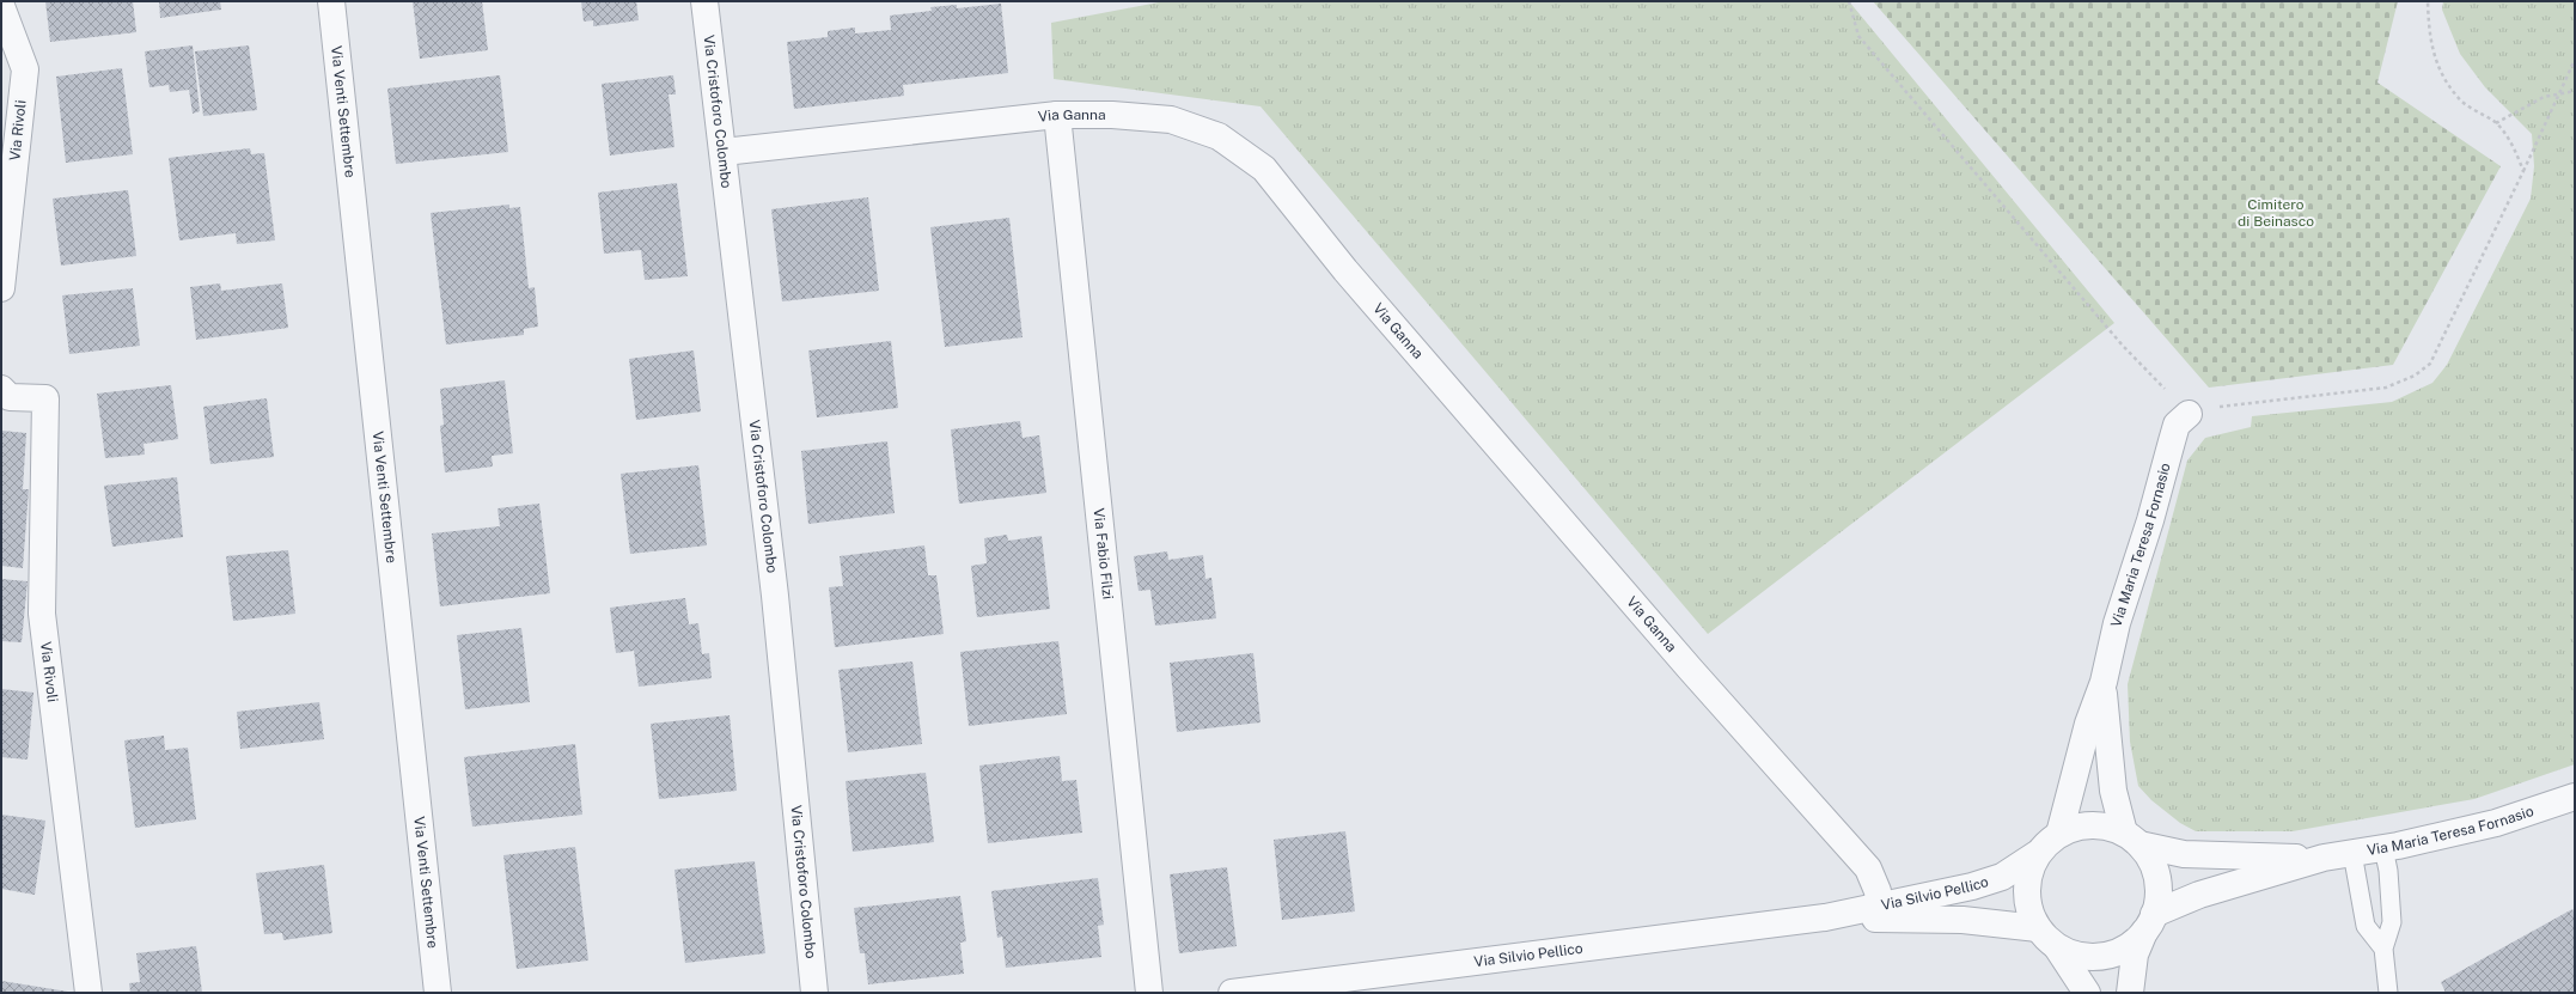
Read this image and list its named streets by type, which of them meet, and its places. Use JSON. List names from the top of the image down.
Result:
{
  "streets": {
    "street": [
      "Via Venti Settembre",
      "Via Cristoforo Colombo",
      "Via Ganna",
      "Via Rivoli",
      "Via Maria Teresa Fornasio",
      "Via Fabio Filzi",
      "Via Silvio Pellico"
    ]
  },
  "crossings": [
    ["Via Cristoforo Colombo", "Via Ganna"],
    ["Via Ganna", "Via Fabio Filzi"],
    ["Via Ganna", "Via Silvio Pellico"],
    ["Via Maria Teresa Fornasio", "Via Silvio Pellico"]
  ],
  "parks": ["Cimitero di Beinasco"]
}
